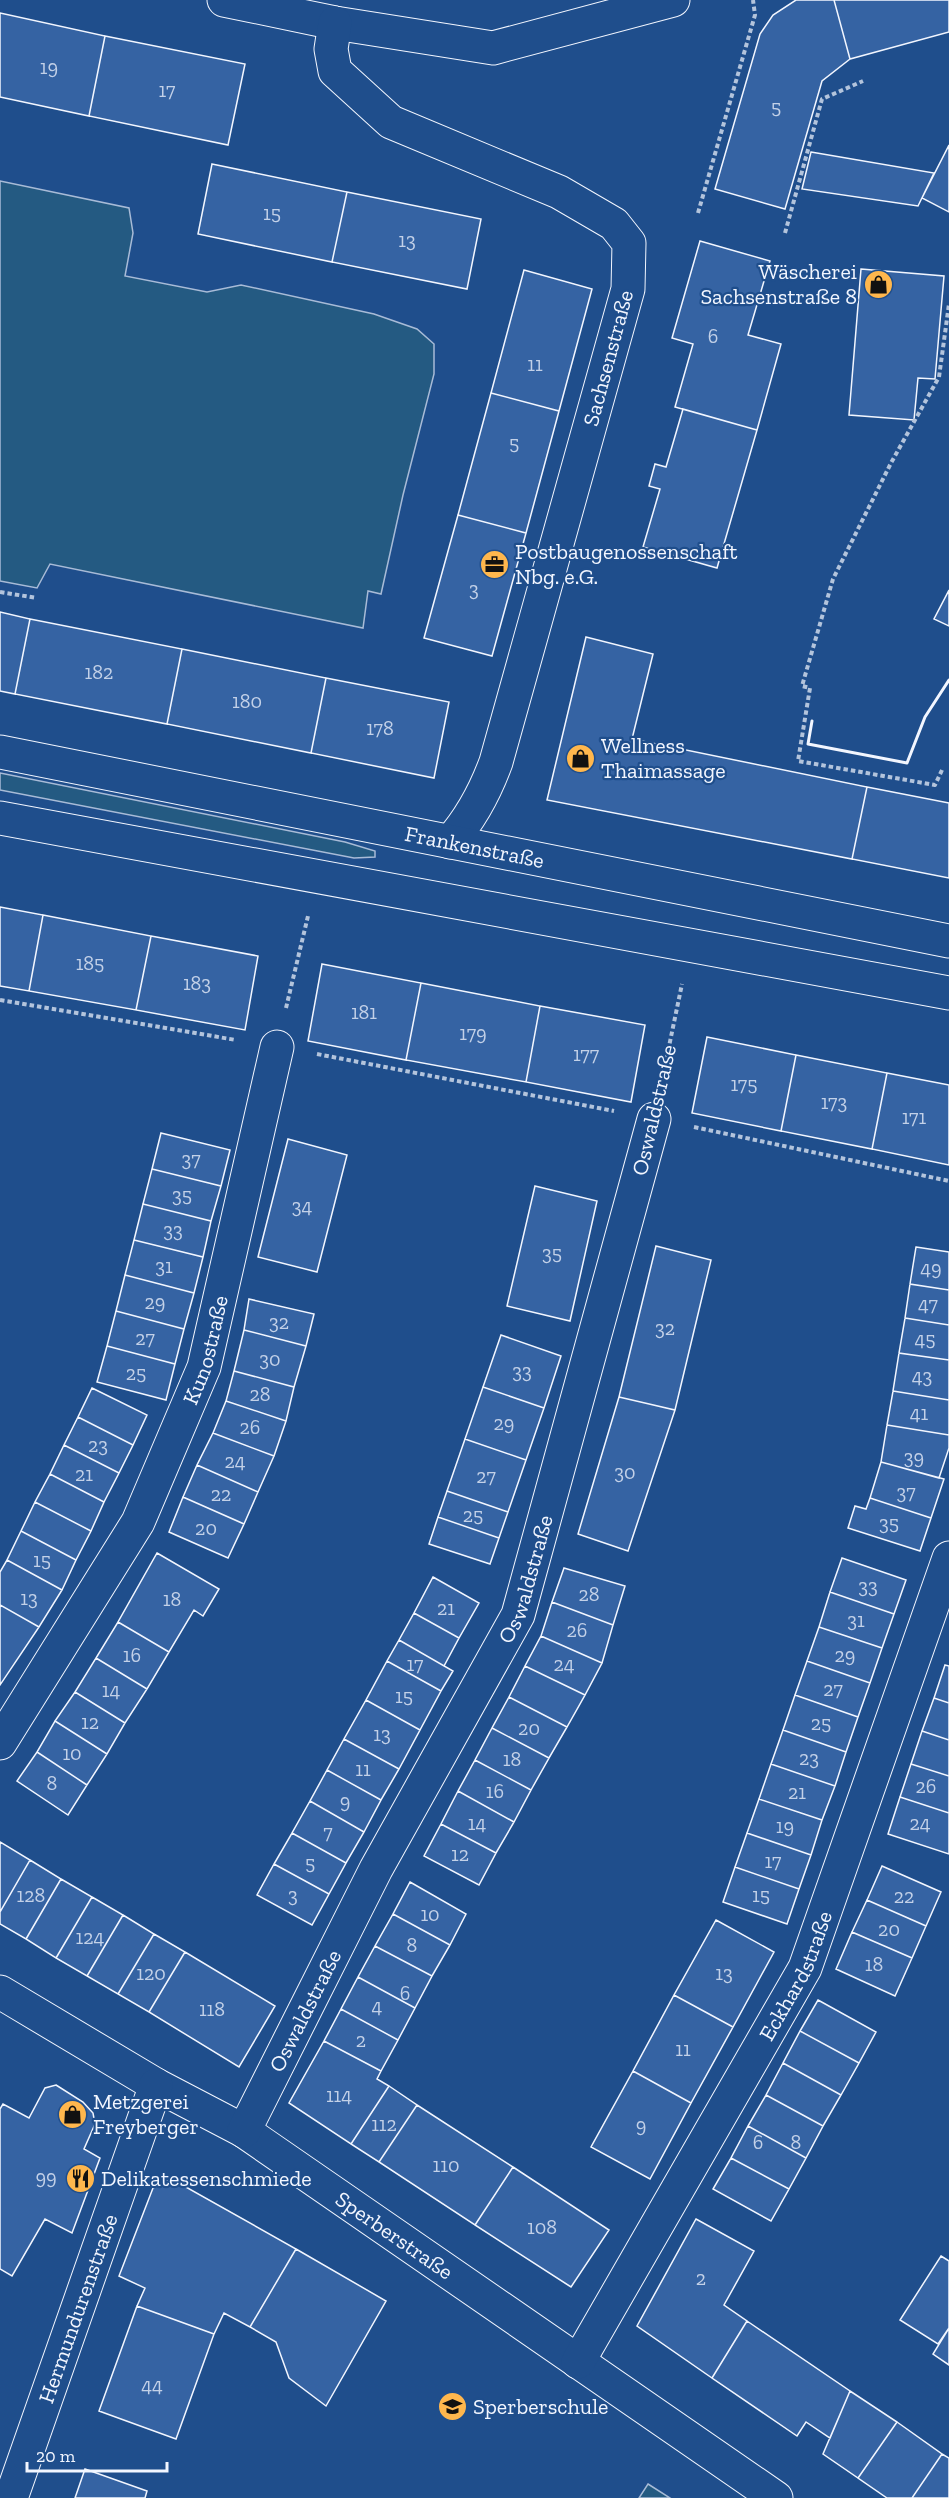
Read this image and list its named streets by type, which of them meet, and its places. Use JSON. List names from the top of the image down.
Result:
{
  "streets": {
    "street": [
      "Sachsenstraße",
      "Frankenstraße",
      "Oswaldstraße",
      "Kunostraße",
      "Eckhardstraße",
      "Sperberstraße",
      "Hermundurenstraße"
    ]
  },
  "crossings": [
    ["Sachsenstraße", "Frankenstraße"],
    ["Oswaldstraße", "Sperberstraße"],
    ["Eckhardstraße", "Sperberstraße"],
    ["Sperberstraße", "Hermundurenstraße"]
  ],
  "places": {
    "shop": ["Wäscherei Sachsenstraße 8", "Wellness Thaimassage", "Metzgerei Freyberger"],
    "office": ["Postbaugenossenschaft Nbg. e.G."],
    "restaurant": ["Delikatessenschmiede"],
    "school or university": ["Sperberschule"]
  },
  "house_numbers": [
    "19",
    "17",
    "5",
    "15",
    "13",
    "6",
    "11",
    "5",
    "3",
    "182",
    "180",
    "178",
    "185",
    "183",
    "181",
    "179",
    "177",
    "175",
    "173",
    "171",
    "37",
    "35",
    "34",
    "33",
    "35",
    "31",
    "49",
    "29",
    "47",
    "32",
    "32",
    "27",
    "45",
    "30",
    "33",
    "25",
    "43",
    "28",
    "41",
    "29",
    "26",
    "23",
    "39",
    "24",
    "30",
    "21",
    "27",
    "37",
    "22",
    "25",
    "35",
    "20",
    "15",
    "33",
    "28",
    "13",
    "18",
    "21",
    "31",
    "26",
    "16",
    "29",
    "17",
    "24",
    "27",
    "14",
    "15",
    "12",
    "25",
    "20",
    "13",
    "10",
    "23",
    "18",
    "11",
    "8",
    "26",
    "16",
    "21",
    "9",
    "14",
    "24",
    "19",
    "7",
    "12",
    "17",
    "5",
    "128",
    "3",
    "15",
    "22",
    "10",
    "20",
    "124",
    "8",
    "18",
    "120",
    "13",
    "6",
    "4",
    "118",
    "2",
    "11",
    "114",
    "112",
    "9",
    "6",
    "8",
    "110",
    "99",
    "108",
    "2",
    "44"
  ],
  "scale_bar": "20 m"
}
